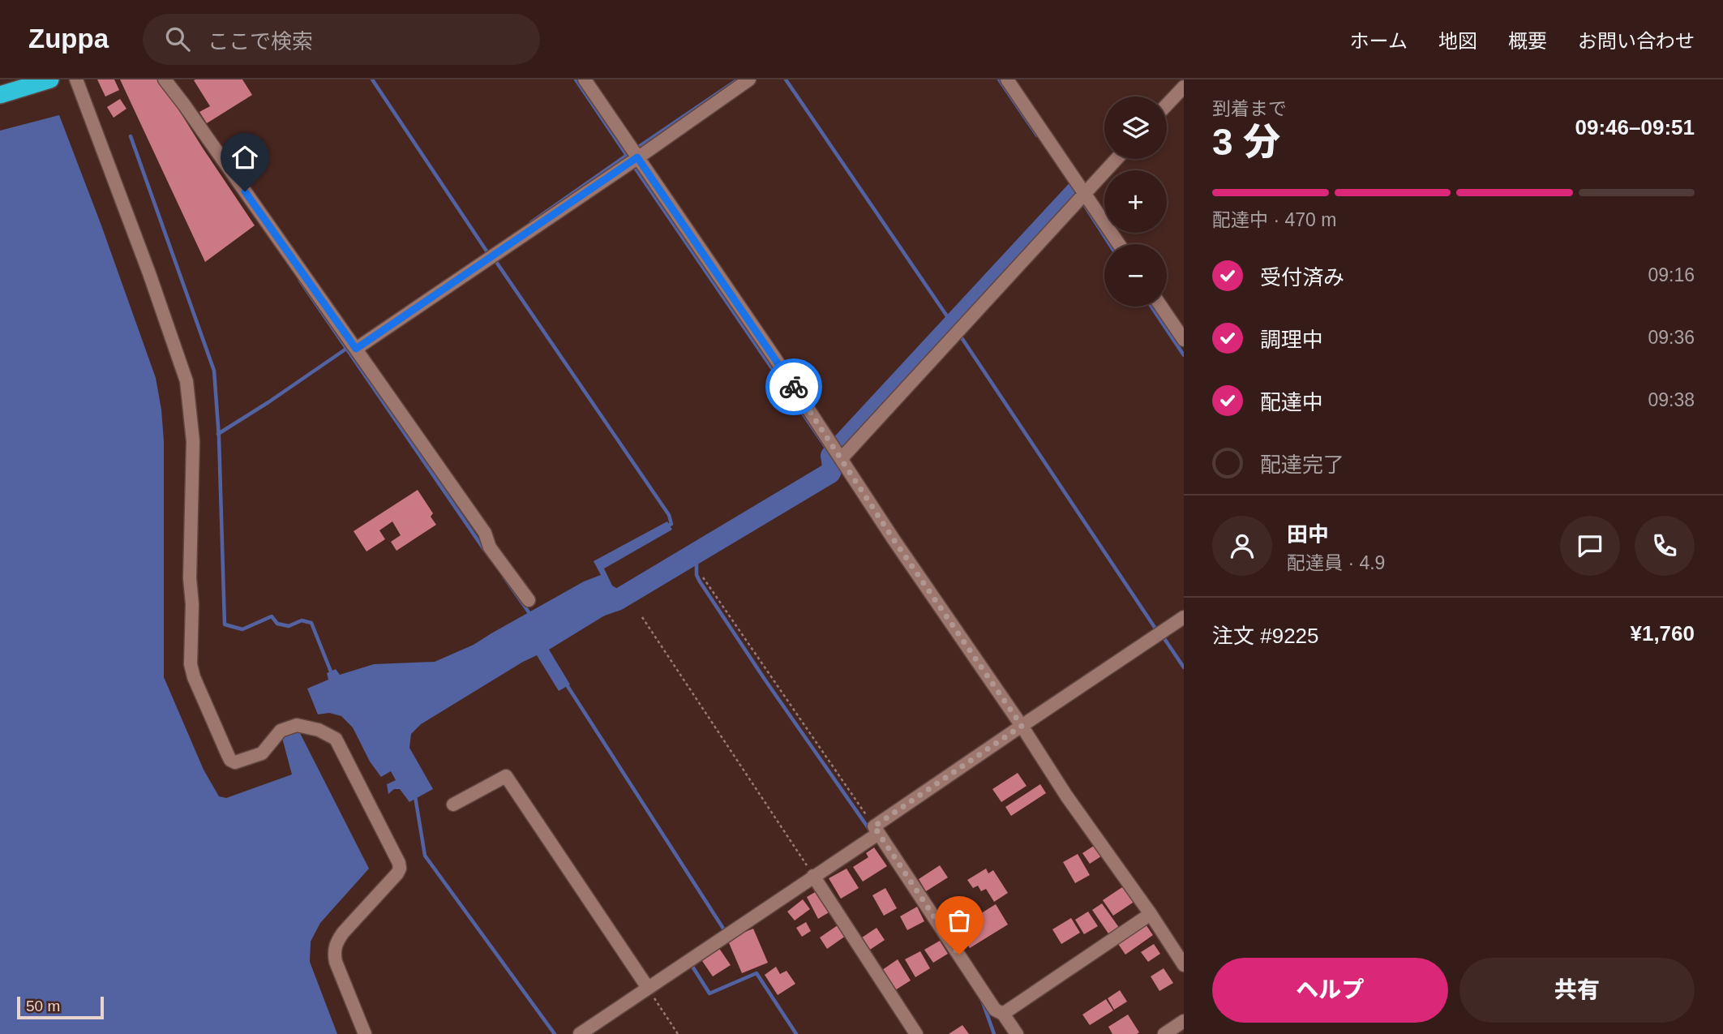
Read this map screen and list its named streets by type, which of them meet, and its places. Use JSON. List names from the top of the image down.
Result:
{
  "scale_bar": "50 m",
  "page": {
    "header": "Zuppa",
    "search": "ここで検索",
    "nav": [
      "ホーム",
      "地図",
      "概要",
      "お問い合わせ"
    ],
    "heading": ["3 分", "到着まで", "09:46–09:51"],
    "panel": [
      "田中",
      "配達員 · 4.9",
      "注文 #9225",
      "¥1,760"
    ],
    "map_buttons": ["+", "−"],
    "bar": "配達中 · 470 m",
    "list": [
      ["受付済み", "09:16"],
      ["調理中", "09:36"],
      ["配達中", "09:38"],
      "配達完了"
    ],
    "buttons": ["ヘルプ", "共有"],
    "scale": "50 m"
  }
}
